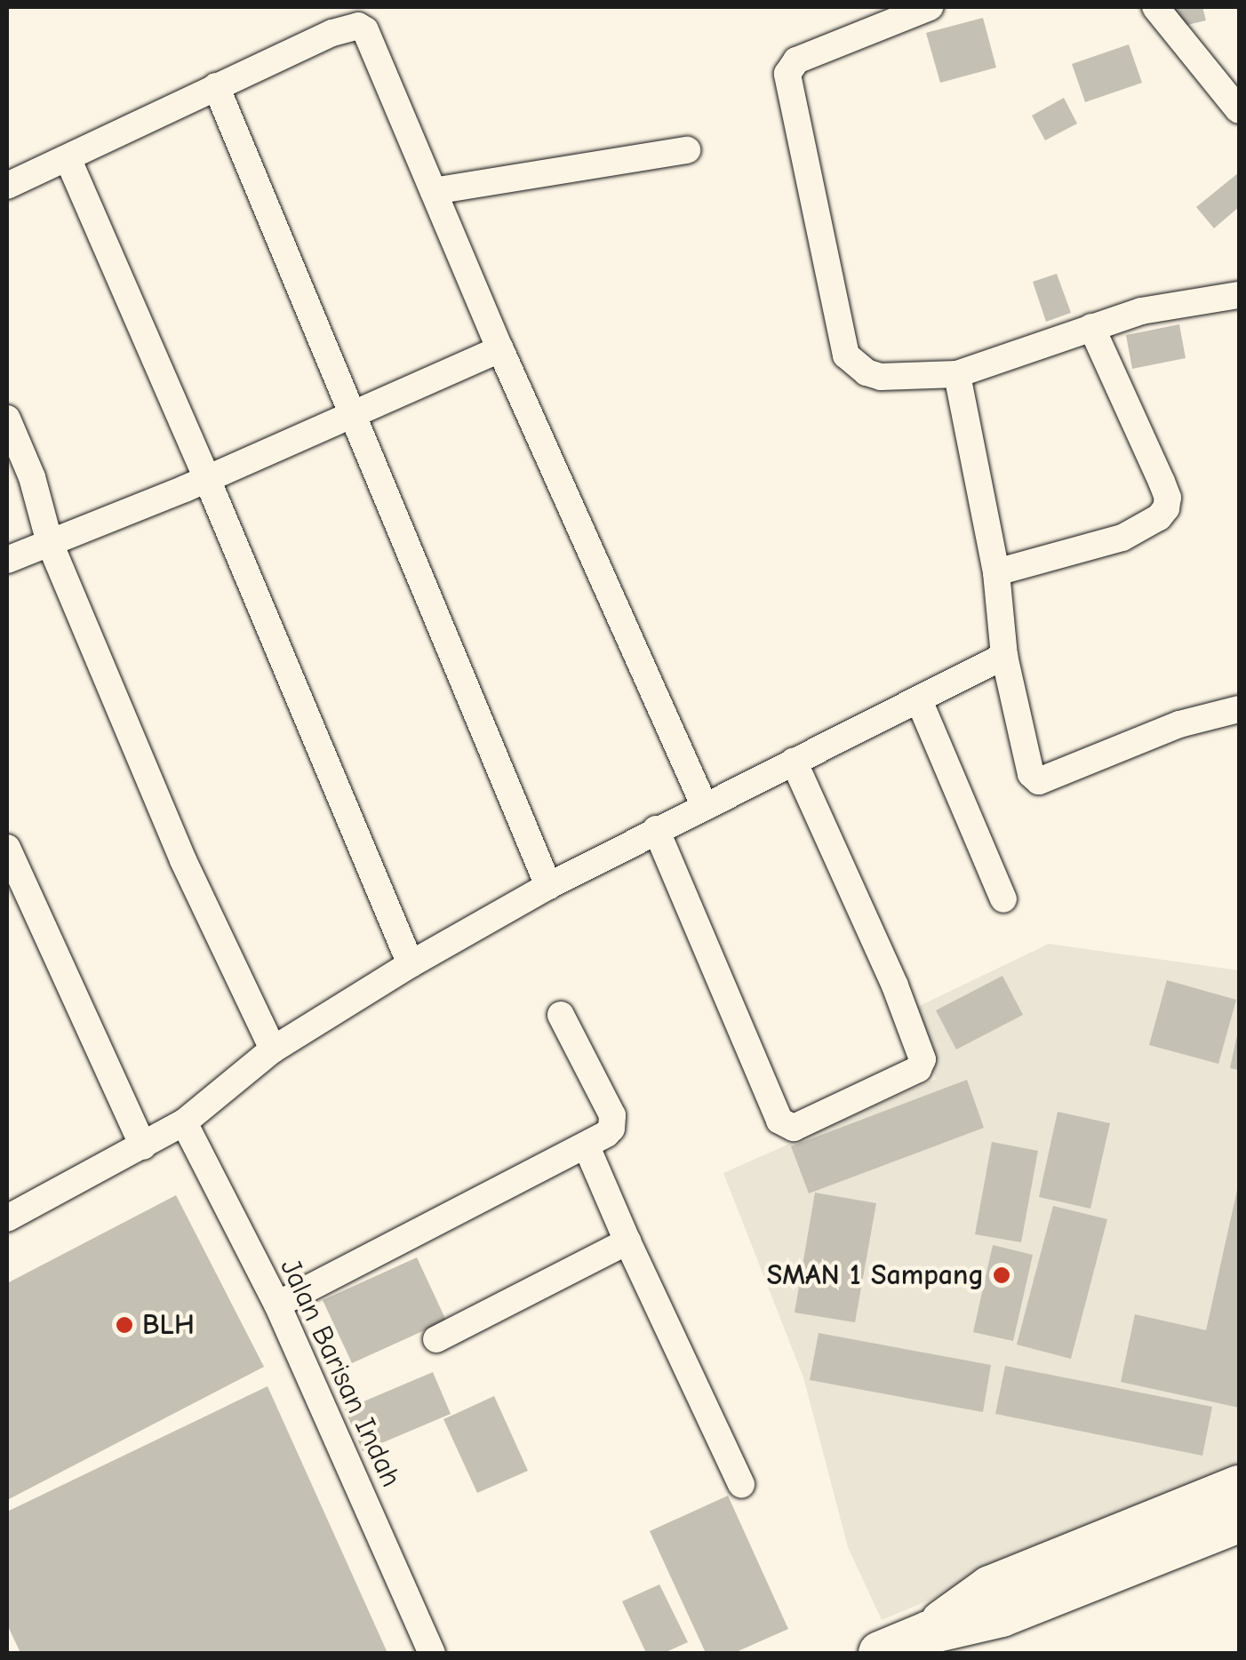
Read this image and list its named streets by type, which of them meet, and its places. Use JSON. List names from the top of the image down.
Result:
{
  "streets": {
    "street": ["Jalan Barisan Indah"]
  },
  "places": ["SMAN 1 Sampang", "BLH"]
}
